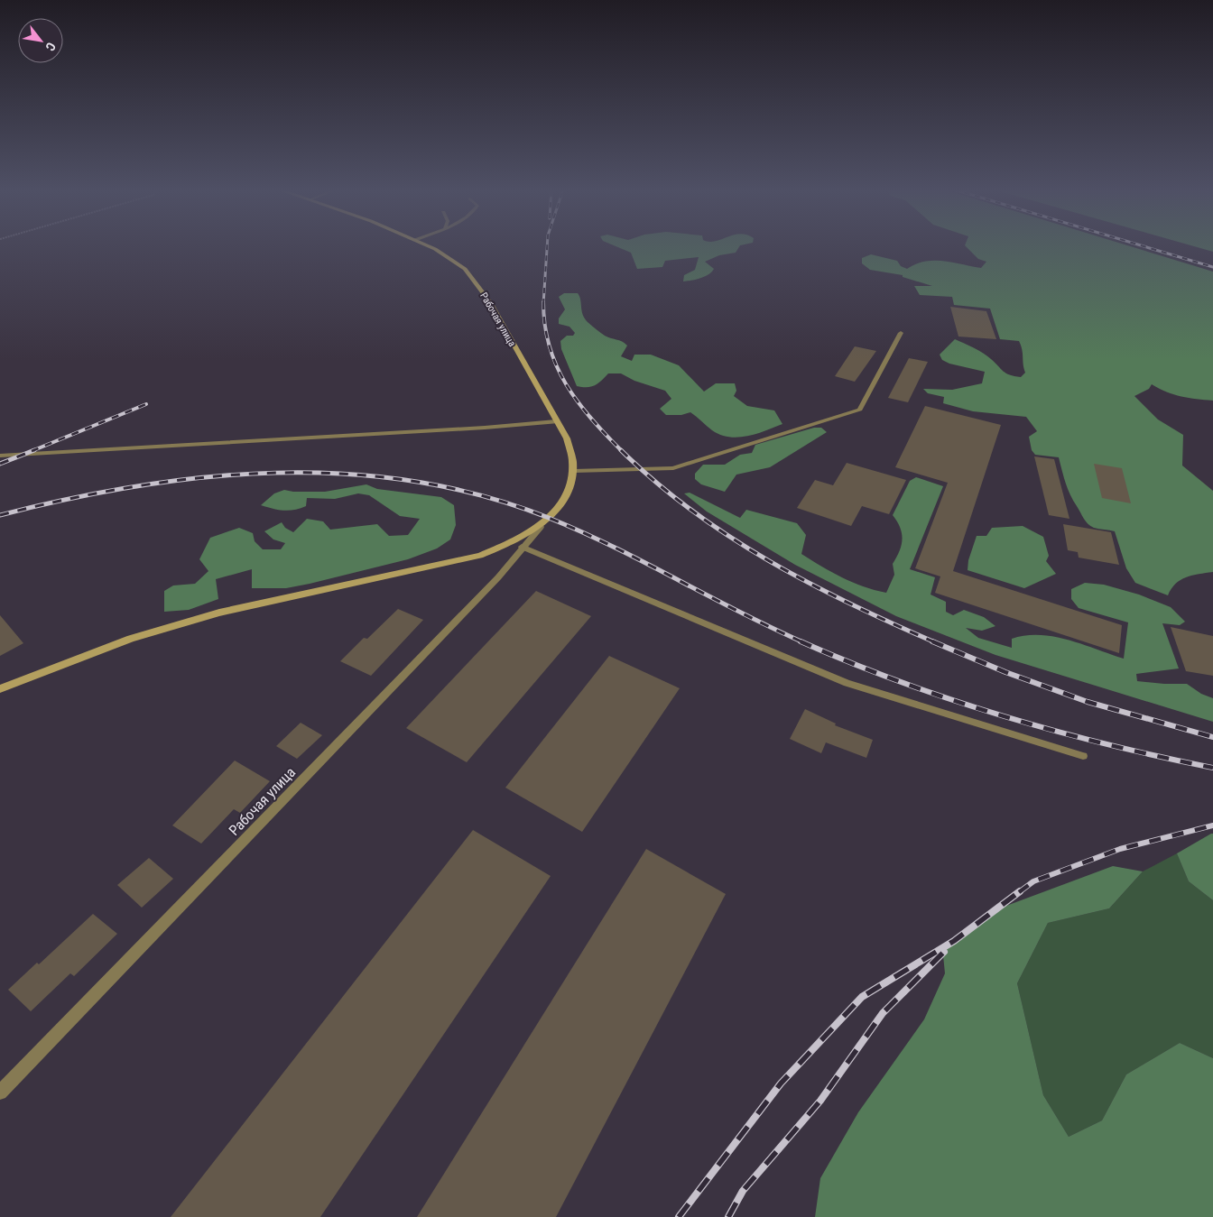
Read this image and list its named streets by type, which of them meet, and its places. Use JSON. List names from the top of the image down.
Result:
{
  "streets": {
    "street": ["Рабочая улица"]
  },
  "north": "bottom right"
}
